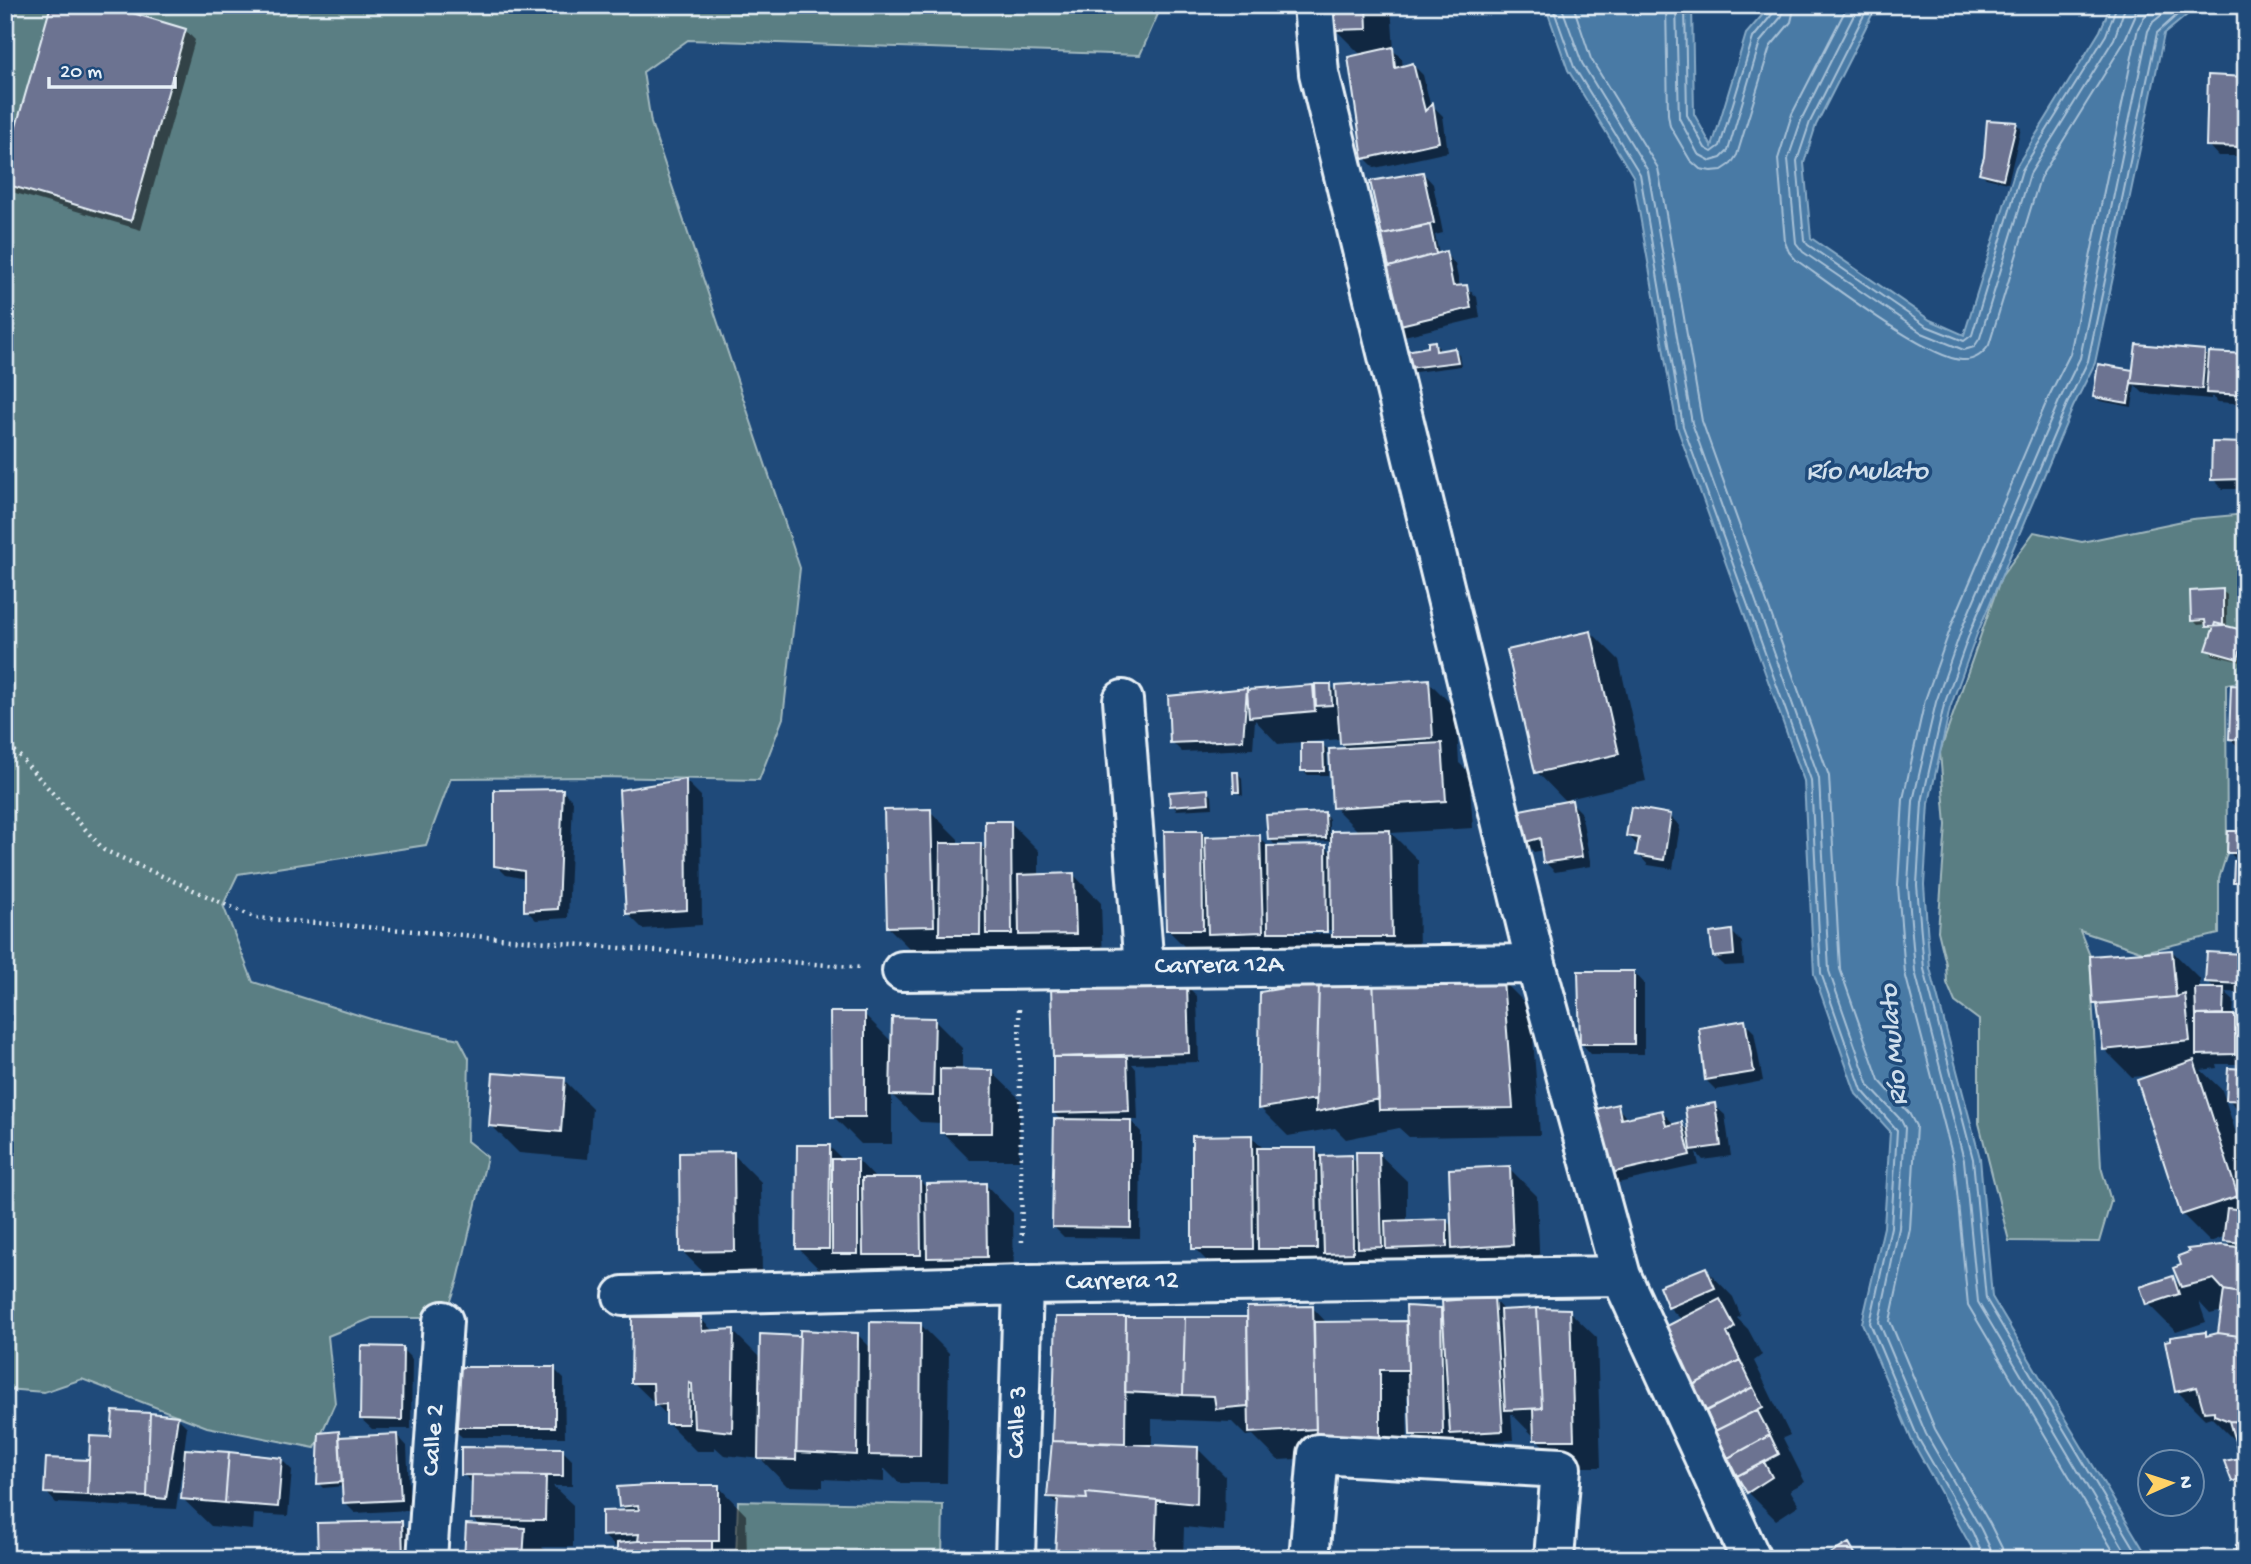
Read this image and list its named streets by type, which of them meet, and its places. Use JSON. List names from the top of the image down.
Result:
{
  "streets": {
    "street": [
      "Carrera 12A",
      "Carrera 12",
      "Calle 3",
      "Calle 2"
    ]
  },
  "crossings": [
    ["Carrera 12", "Calle 3"]
  ],
  "water": ["Río Mulato"],
  "scale_bar": "20 m",
  "north": "right"
}
